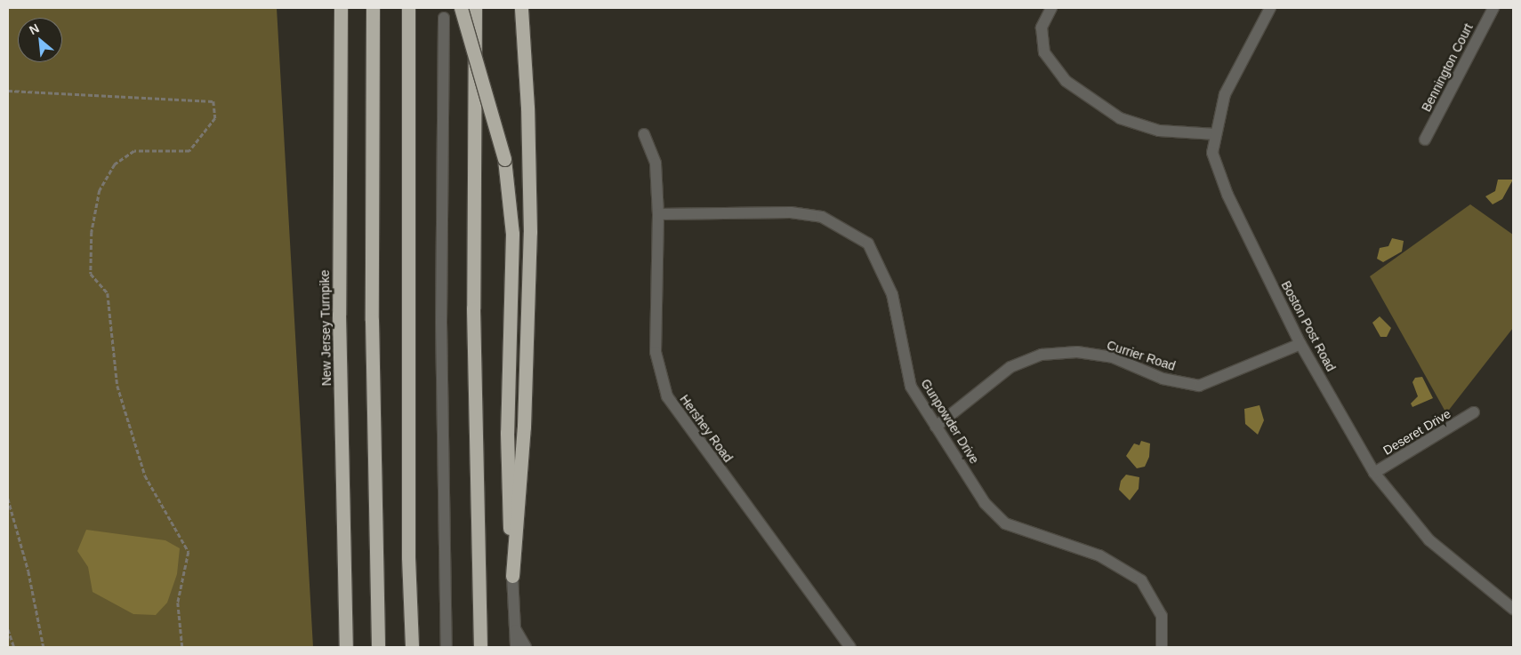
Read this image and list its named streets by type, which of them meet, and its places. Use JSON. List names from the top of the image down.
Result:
{
  "streets": {
    "highway": ["New Jersey Turnpike"],
    "street": [
      "Bennington Court",
      "Boston Post Road",
      "Currier Road",
      "Gunpowder Drive",
      "Hershey Road",
      "Deseret Drive"
    ]
  },
  "crossings": [
    ["Boston Post Road", "Currier Road"],
    ["Boston Post Road", "Deseret Drive"],
    ["Currier Road", "Gunpowder Drive"],
    ["Gunpowder Drive", "Hershey Road"]
  ],
  "north": "top left"
}
